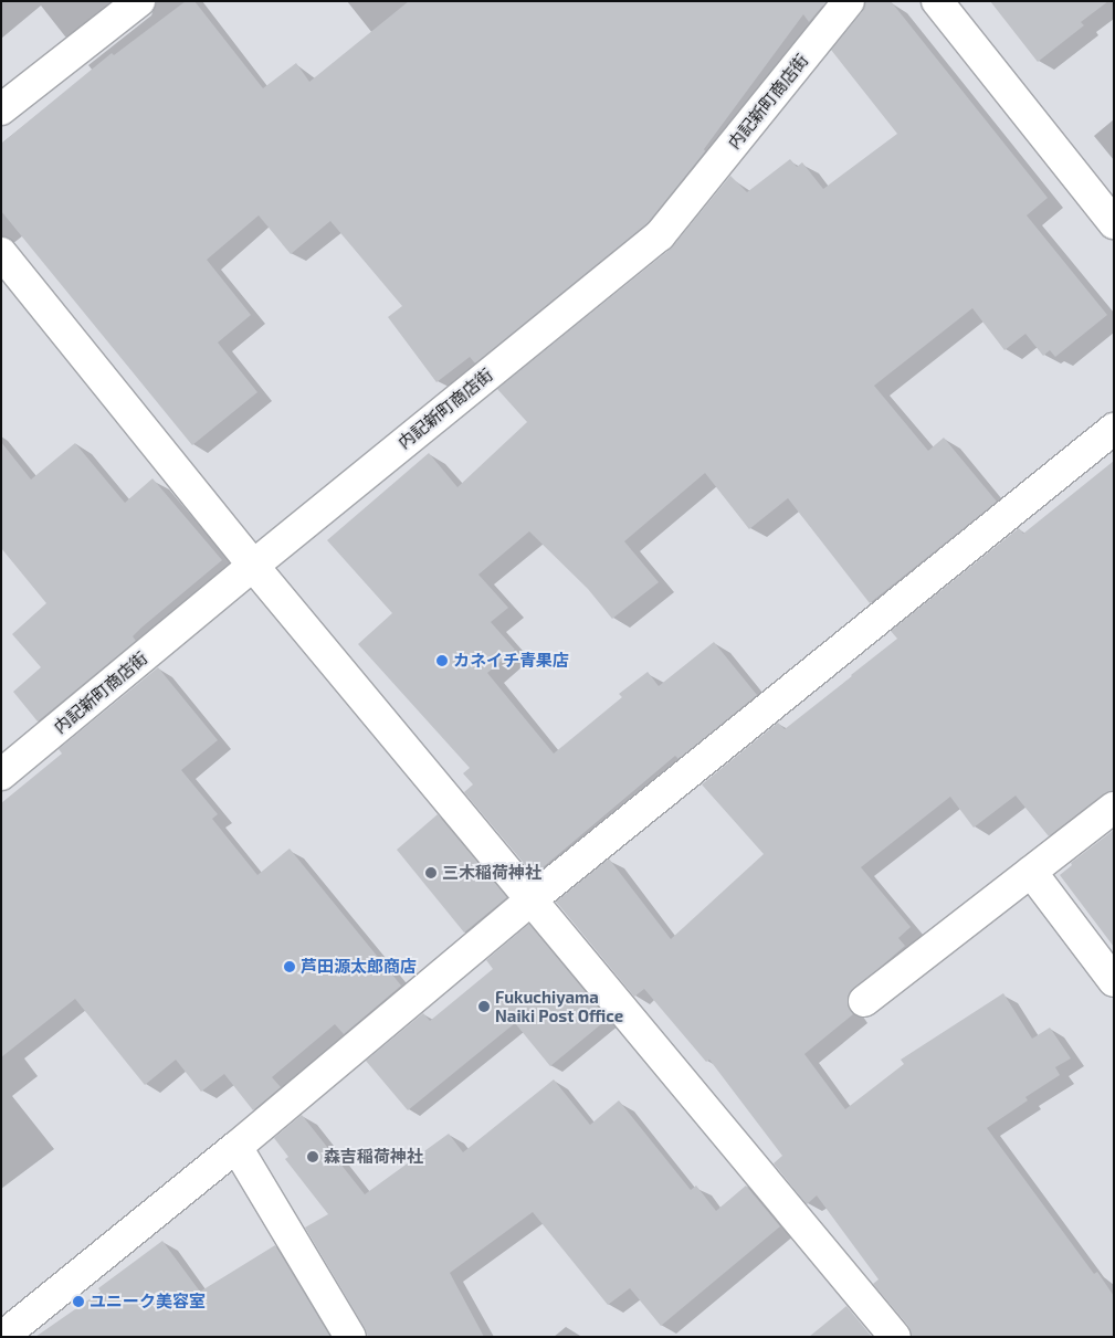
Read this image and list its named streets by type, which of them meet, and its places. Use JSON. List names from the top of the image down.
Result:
{
  "streets": {
    "street": ["内記新町商店街"]
  },
  "places": [
    "カネイチ青果店",
    "三木稲荷神社",
    "芦田源太郎商店",
    "Fukuchiyama Naiki Post Office",
    "森吉稲荷神社",
    "ユニーク美容室"
  ]
}
